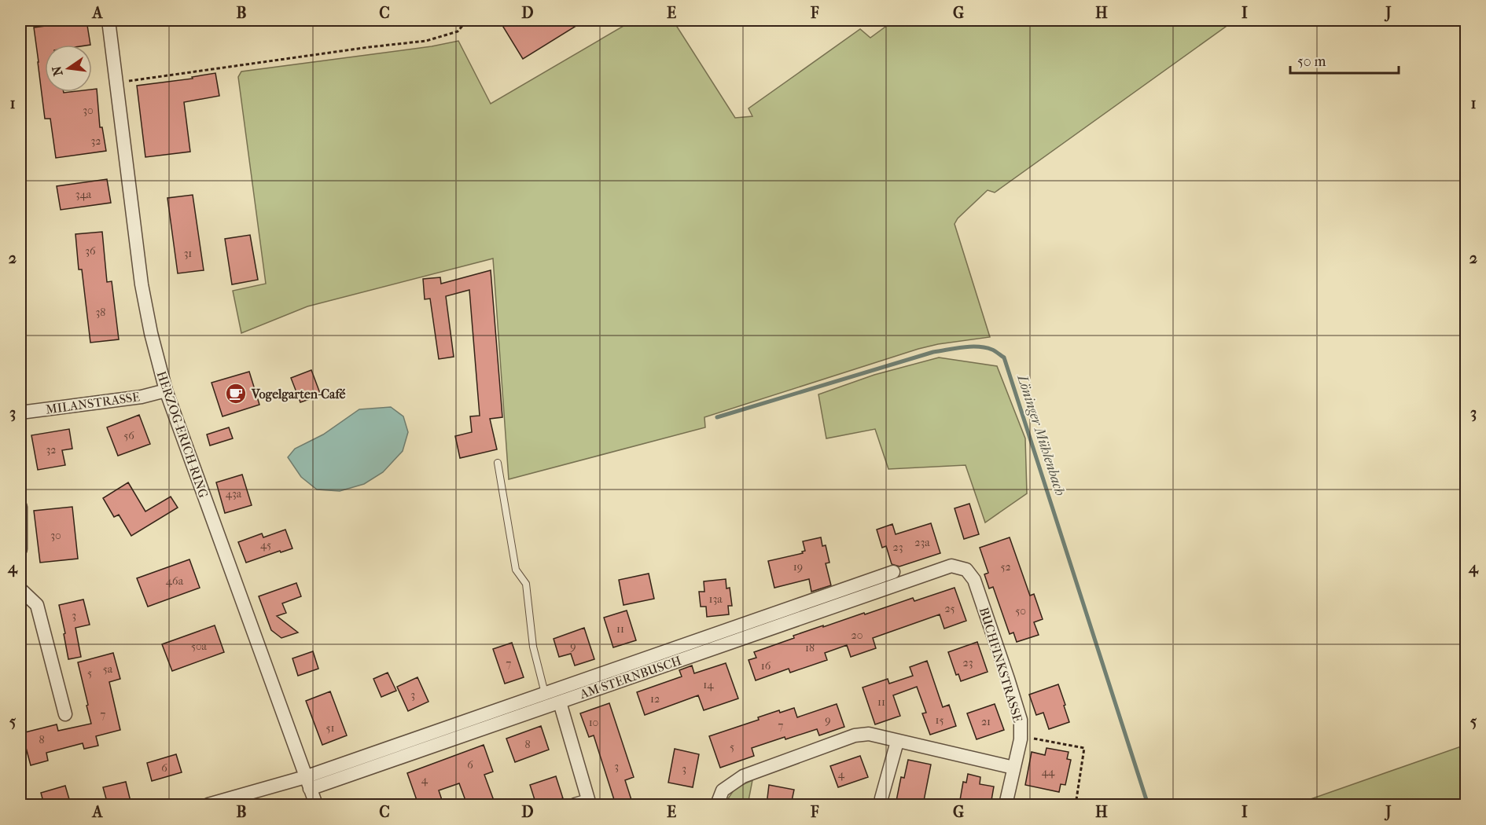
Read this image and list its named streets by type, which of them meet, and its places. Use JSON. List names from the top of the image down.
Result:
{
  "streets": {
    "street": [
      "MILANSTRASSE",
      "HERZOG-ERICH-RING",
      "BUCHFINKSTRASSE",
      "AM STERNBUSCH"
    ]
  },
  "crossings": [
    ["MILANSTRASSE", "HERZOG-ERICH-RING"],
    ["HERZOG-ERICH-RING", "AM STERNBUSCH"],
    ["BUCHFINKSTRASSE", "AM STERNBUSCH"]
  ],
  "water": ["Löninger Mühlenbach"],
  "places": {
    "cafe": ["Vogelgarten-Café"]
  },
  "house_numbers": [
    "30",
    "32",
    "34a",
    "36",
    "31",
    "38",
    "56",
    "32",
    "43a",
    "30",
    "23a",
    "45",
    "23",
    "19",
    "52",
    "46a",
    "13a",
    "25",
    "50",
    "3",
    "11",
    "20",
    "50a",
    "9",
    "18",
    "23",
    "7",
    "16",
    "5a",
    "5",
    "14",
    "3",
    "12",
    "11",
    "7",
    "9",
    "15",
    "21",
    "10",
    "7",
    "51",
    "8",
    "8",
    "5",
    "6",
    "3",
    "6",
    "3",
    "44",
    "4",
    "4"
  ],
  "scale_bar": "50 m",
  "north": "left",
  "grid": {
    "columns": [
      "A",
      "B",
      "C",
      "D",
      "E",
      "F",
      "G",
      "H",
      "I",
      "J"
    ],
    "rows": [
      "1",
      "2",
      "3",
      "4",
      "5"
    ]
  }
}
